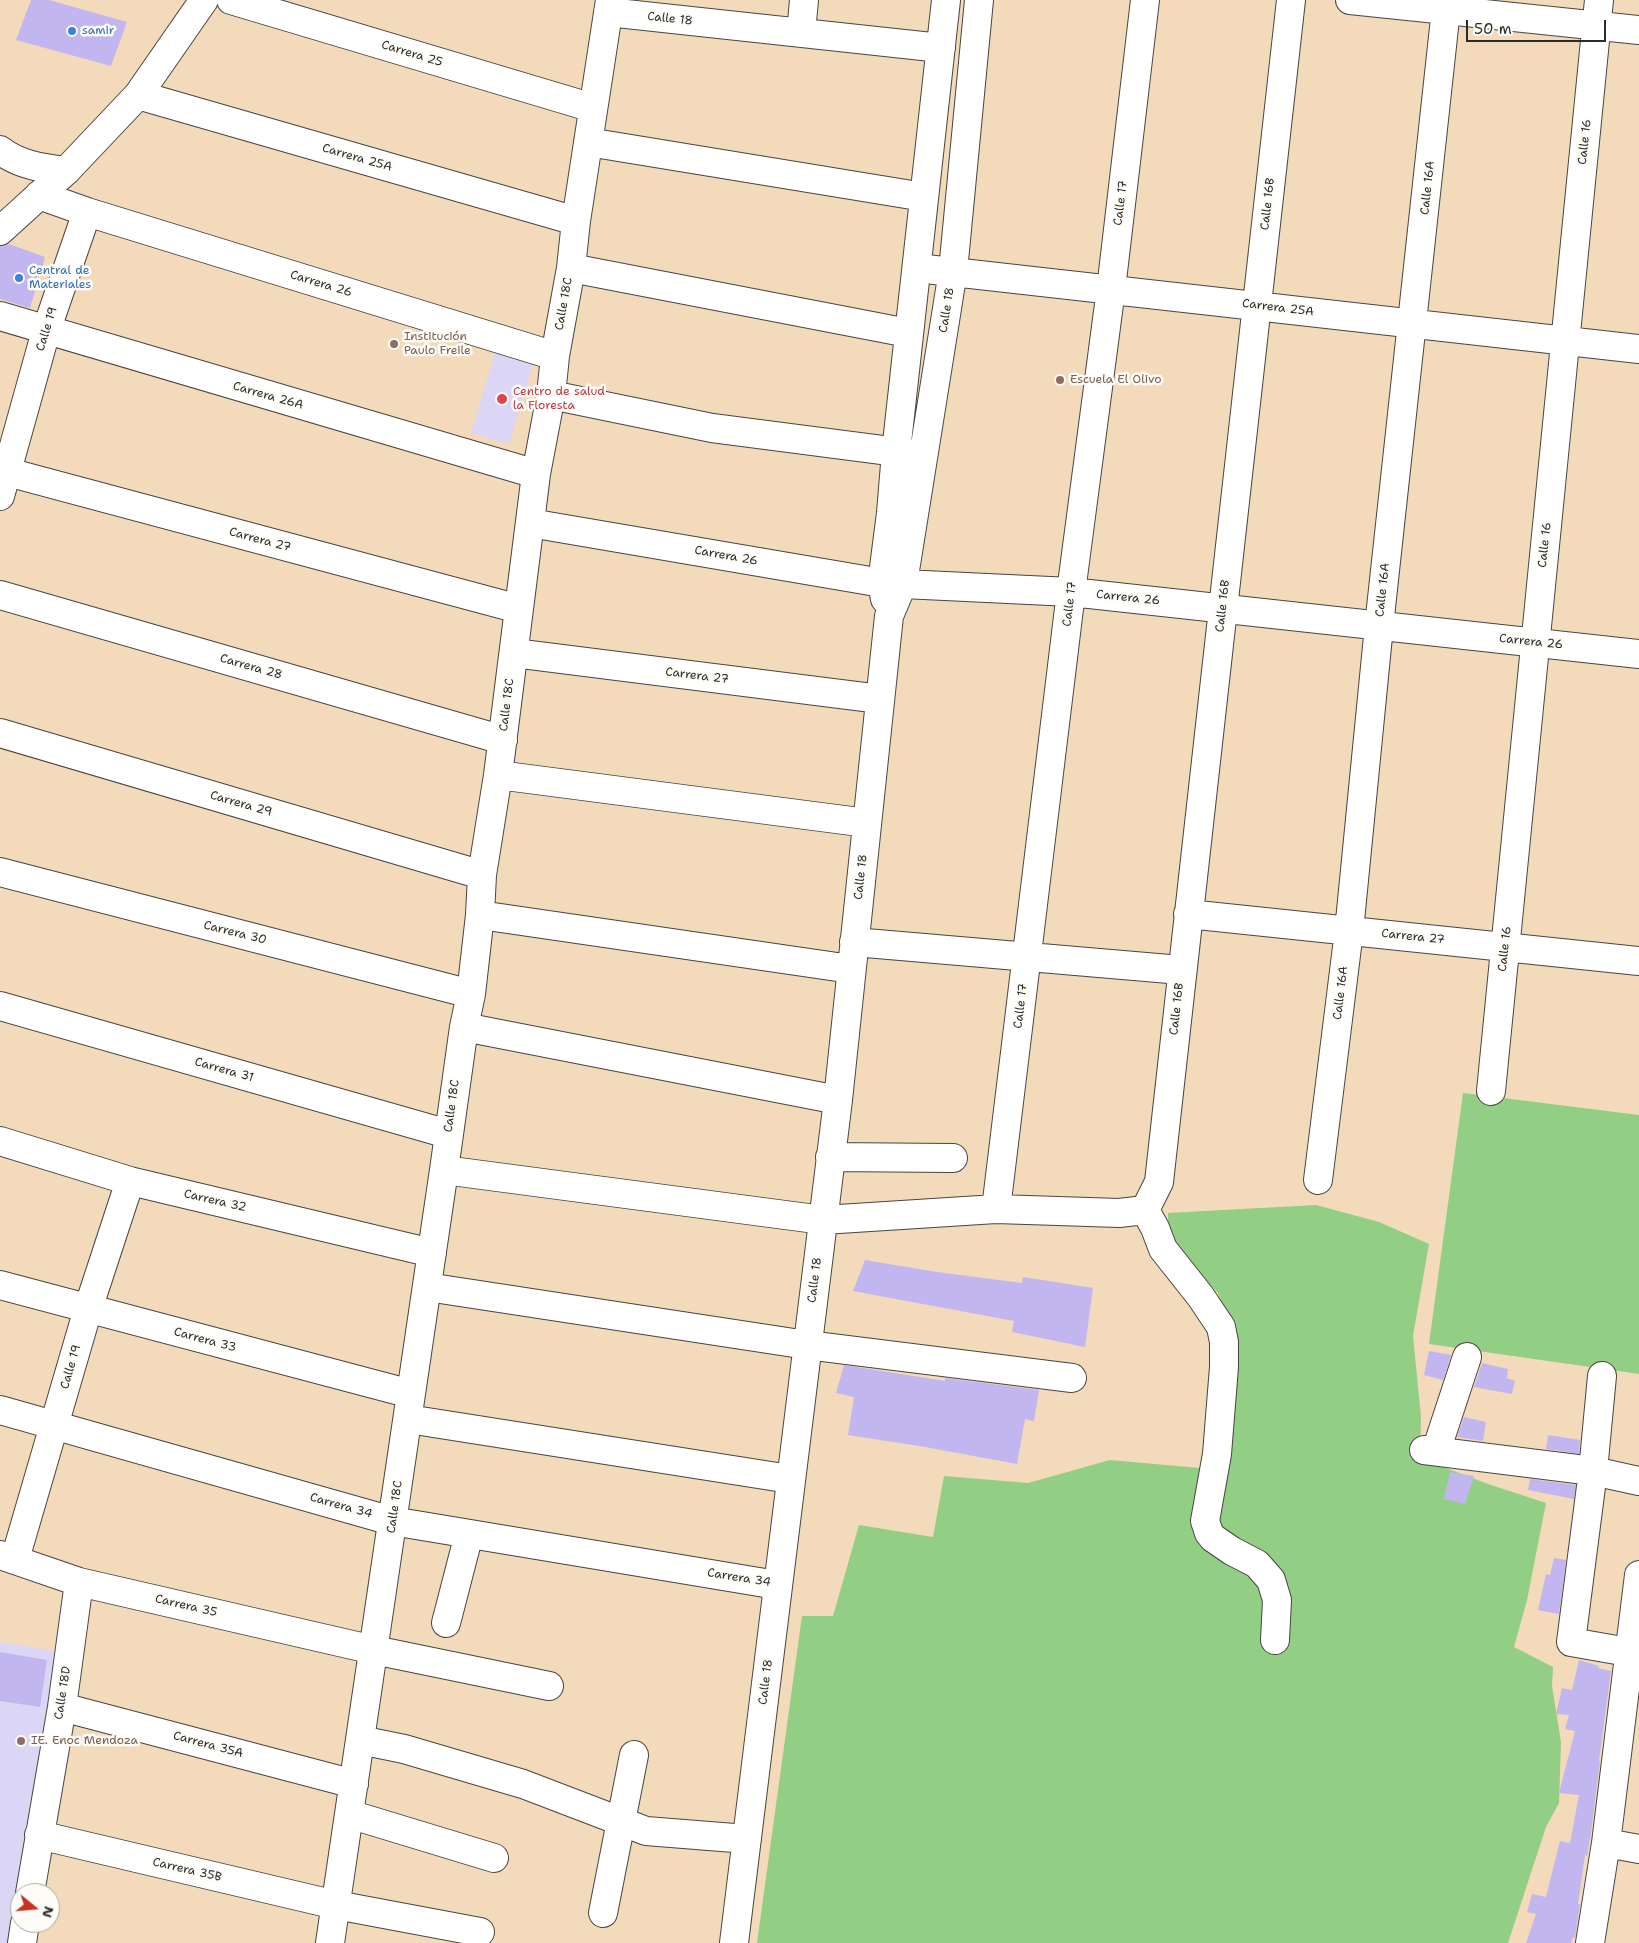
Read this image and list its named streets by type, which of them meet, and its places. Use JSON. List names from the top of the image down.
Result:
{
  "streets": {
    "street": [
      "Calle 18",
      "Carrera 25",
      "Calle 16",
      "Carrera 25A",
      "Calle 16A",
      "Calle 17",
      "Calle 16B",
      "Carrera 26",
      "Calle 18C",
      "Calle 19",
      "Carrera 26A",
      "Carrera 27",
      "Carrera 28",
      "Carrera 29",
      "Carrera 30",
      "Carrera 31",
      "Carrera 32",
      "Carrera 33",
      "Carrera 34",
      "Carrera 35",
      "Calle 18D",
      "Carrera 35A",
      "Carrera 35B"
    ]
  },
  "crossings": [
    ["Calle 18", "Carrera 25A"],
    ["Calle 18", "Carrera 26"],
    ["Calle 18", "Calle 18C"],
    ["Calle 18", "Carrera 27"],
    ["Calle 18", "Carrera 33"],
    ["Calle 18", "Carrera 34"],
    ["Carrera 25", "Calle 18C"],
    ["Calle 16", "Carrera 25A"],
    ["Calle 16", "Carrera 26"],
    ["Calle 16", "Carrera 27"],
    ["Carrera 25A", "Calle 16A"],
    ["Carrera 25A", "Calle 17"],
    ["Carrera 25A", "Calle 16B"],
    ["Carrera 25A", "Calle 18C"],
    ["Calle 16A", "Carrera 26"],
    ["Calle 16A", "Carrera 27"],
    ["Calle 17", "Carrera 26"],
    ["Calle 16B", "Carrera 26"],
    ["Calle 16B", "Carrera 27"],
    ["Carrera 26", "Calle 18C"],
    ["Carrera 26", "Calle 19"],
    ["Calle 18C", "Carrera 26A"],
    ["Calle 18C", "Carrera 27"],
    ["Calle 18C", "Carrera 28"],
    ["Calle 18C", "Carrera 29"],
    ["Calle 18C", "Carrera 30"],
    ["Calle 18C", "Carrera 31"],
    ["Calle 18C", "Carrera 32"],
    ["Calle 18C", "Carrera 33"],
    ["Calle 18C", "Carrera 34"],
    ["Calle 18C", "Carrera 35"],
    ["Calle 18C", "Carrera 35A"],
    ["Calle 18C", "Carrera 35B"],
    ["Calle 19", "Carrera 26A"],
    ["Calle 19", "Carrera 27"],
    ["Calle 19", "Carrera 32"],
    ["Calle 19", "Carrera 33"],
    ["Calle 19", "Carrera 34"],
    ["Calle 19", "Carrera 35"],
    ["Carrera 35", "Calle 18D"],
    ["Calle 18D", "Carrera 35A"],
    ["Calle 18D", "Carrera 35B"]
  ],
  "places": [
    "samir",
    "Central de Materiales",
    "Institución Paulo Freile",
    "Escuela El Olivo",
    "Centro de salud la Floresta",
    "IE. Enoc Mendoza"
  ],
  "scale_bar": "50 m",
  "north": "right"
}
